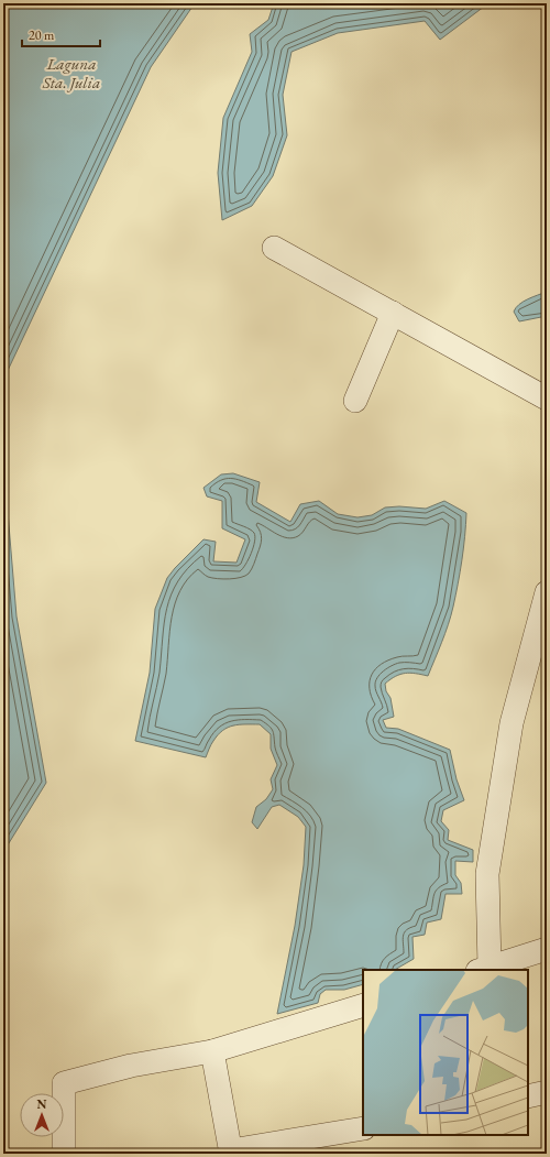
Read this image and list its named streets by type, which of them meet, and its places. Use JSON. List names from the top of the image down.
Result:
{
  "water": ["Laguna Sta. Julia"],
  "scale_bar": "20 m",
  "north": "top"
}
